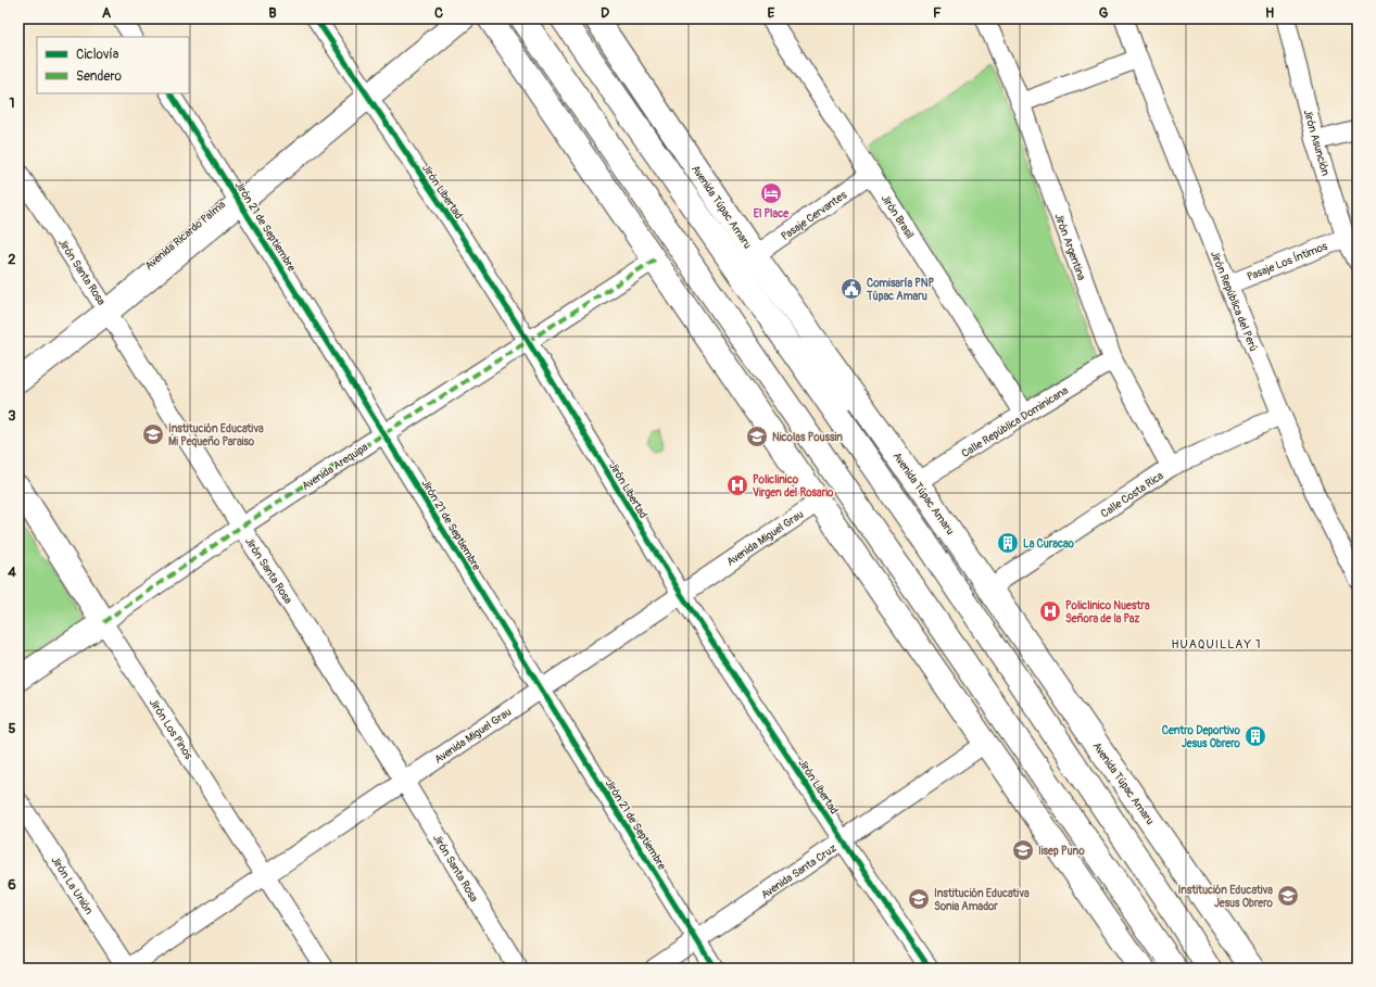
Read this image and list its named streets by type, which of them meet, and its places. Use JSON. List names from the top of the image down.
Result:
{
  "streets": {
    "main road": [
      "Avenida Túpac Amaru",
      "Avenida Ricardo Palma",
      "Avenida Arequipa",
      "Jirón Los Pinos"
    ],
    "street": [
      "Jirón Asunción",
      "Jirón Libertad",
      "Pasaje Cervantes",
      "Jirón Brasil",
      "Jirón 21 de Septiembre",
      "Jirón Argentina",
      "Pasaje Los Íntimos",
      "Jirón Santa Rosa",
      "Jirón República del Perú",
      "Calle República Dominicana",
      "Calle Costa Rica",
      "Avenida Miguel Grau",
      "Avenida Santa Cruz",
      "Jirón La Unión"
    ]
  },
  "crossings": [
    ["Jirón Asunción", "Pasaje Los Íntimos"],
    ["Jirón Libertad", "Avenida Ricardo Palma"],
    ["Jirón Libertad", "Avenida Arequipa"],
    ["Jirón Libertad", "Avenida Miguel Grau"],
    ["Jirón Libertad", "Avenida Santa Cruz"],
    ["Avenida Túpac Amaru", "Pasaje Cervantes"],
    ["Avenida Túpac Amaru", "Calle República Dominicana"],
    ["Avenida Túpac Amaru", "Calle Costa Rica"],
    ["Pasaje Cervantes", "Jirón Brasil"],
    ["Jirón Brasil", "Calle República Dominicana"],
    ["Jirón 21 de Septiembre", "Avenida Ricardo Palma"],
    ["Jirón 21 de Septiembre", "Avenida Arequipa"],
    ["Jirón 21 de Septiembre", "Avenida Miguel Grau"],
    ["Jirón 21 de Septiembre", "Avenida Santa Cruz"],
    ["Avenida Ricardo Palma", "Jirón Santa Rosa"],
    ["Jirón Argentina", "Calle República Dominicana"],
    ["Jirón Argentina", "Calle Costa Rica"],
    ["Pasaje Los Íntimos", "Jirón República del Perú"],
    ["Jirón Santa Rosa", "Avenida Arequipa"],
    ["Jirón Santa Rosa", "Avenida Miguel Grau"],
    ["Jirón República del Perú", "Calle Costa Rica"],
    ["Avenida Arequipa", "Jirón Los Pinos"],
    ["Avenida Miguel Grau", "Jirón Los Pinos"],
    ["Avenida Miguel Grau", "Jirón La Unión"]
  ],
  "districts": ["HUAQUILLAY 1"],
  "places": {
    "hotel": ["El Place"],
    "public building": ["Comisaría PNP Túpac Amaru"],
    "school or university": [
      "Institución Educativa Mi Pequeño Paraiso",
      "Nicolas Poussin",
      "Iisep Puno",
      "Institución Educativa Jesus Obrero",
      "Institución Educativa Sonia Amador"
    ],
    "hospital": ["Policlinico Virgen del Rosario", "Policlinico Nuestra Señora de la Paz"],
    "building": ["La Curacao", "Centro Deportivo Jesus Obrero"]
  },
  "legend": ["Ciclovía", "Sendero"],
  "grid": {
    "columns": [
      "A",
      "B",
      "C",
      "D",
      "E",
      "F",
      "G",
      "H"
    ],
    "rows": [
      "1",
      "2",
      "3",
      "4",
      "5",
      "6"
    ]
  }
}
